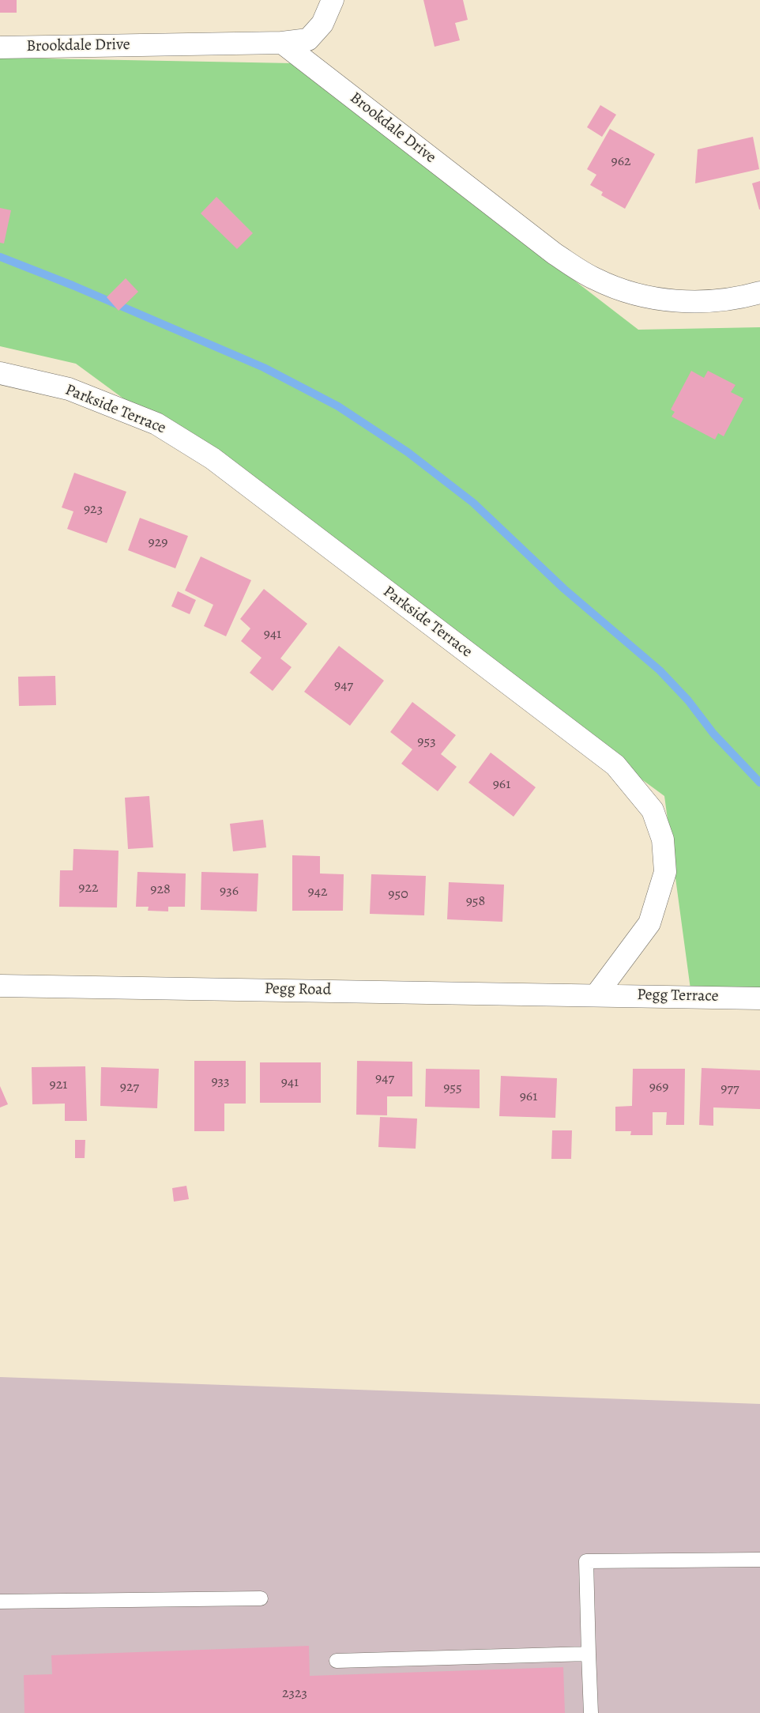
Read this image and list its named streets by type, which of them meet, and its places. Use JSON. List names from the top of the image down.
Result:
{
  "streets": {
    "street": [
      "Brookdale Drive",
      "Parkside Terrace",
      "Pegg Road",
      "Pegg Terrace"
    ]
  },
  "crossings": [
    ["Parkside Terrace", "Pegg Road"],
    ["Parkside Terrace", "Pegg Terrace"],
    ["Pegg Road", "Pegg Terrace"]
  ],
  "house_numbers": [
    "962",
    "923",
    "929",
    "941",
    "947",
    "953",
    "961",
    "922",
    "928",
    "936",
    "942",
    "950",
    "958",
    "947",
    "933",
    "941",
    "921",
    "927",
    "969",
    "955",
    "977",
    "961",
    "2323"
  ]
}
